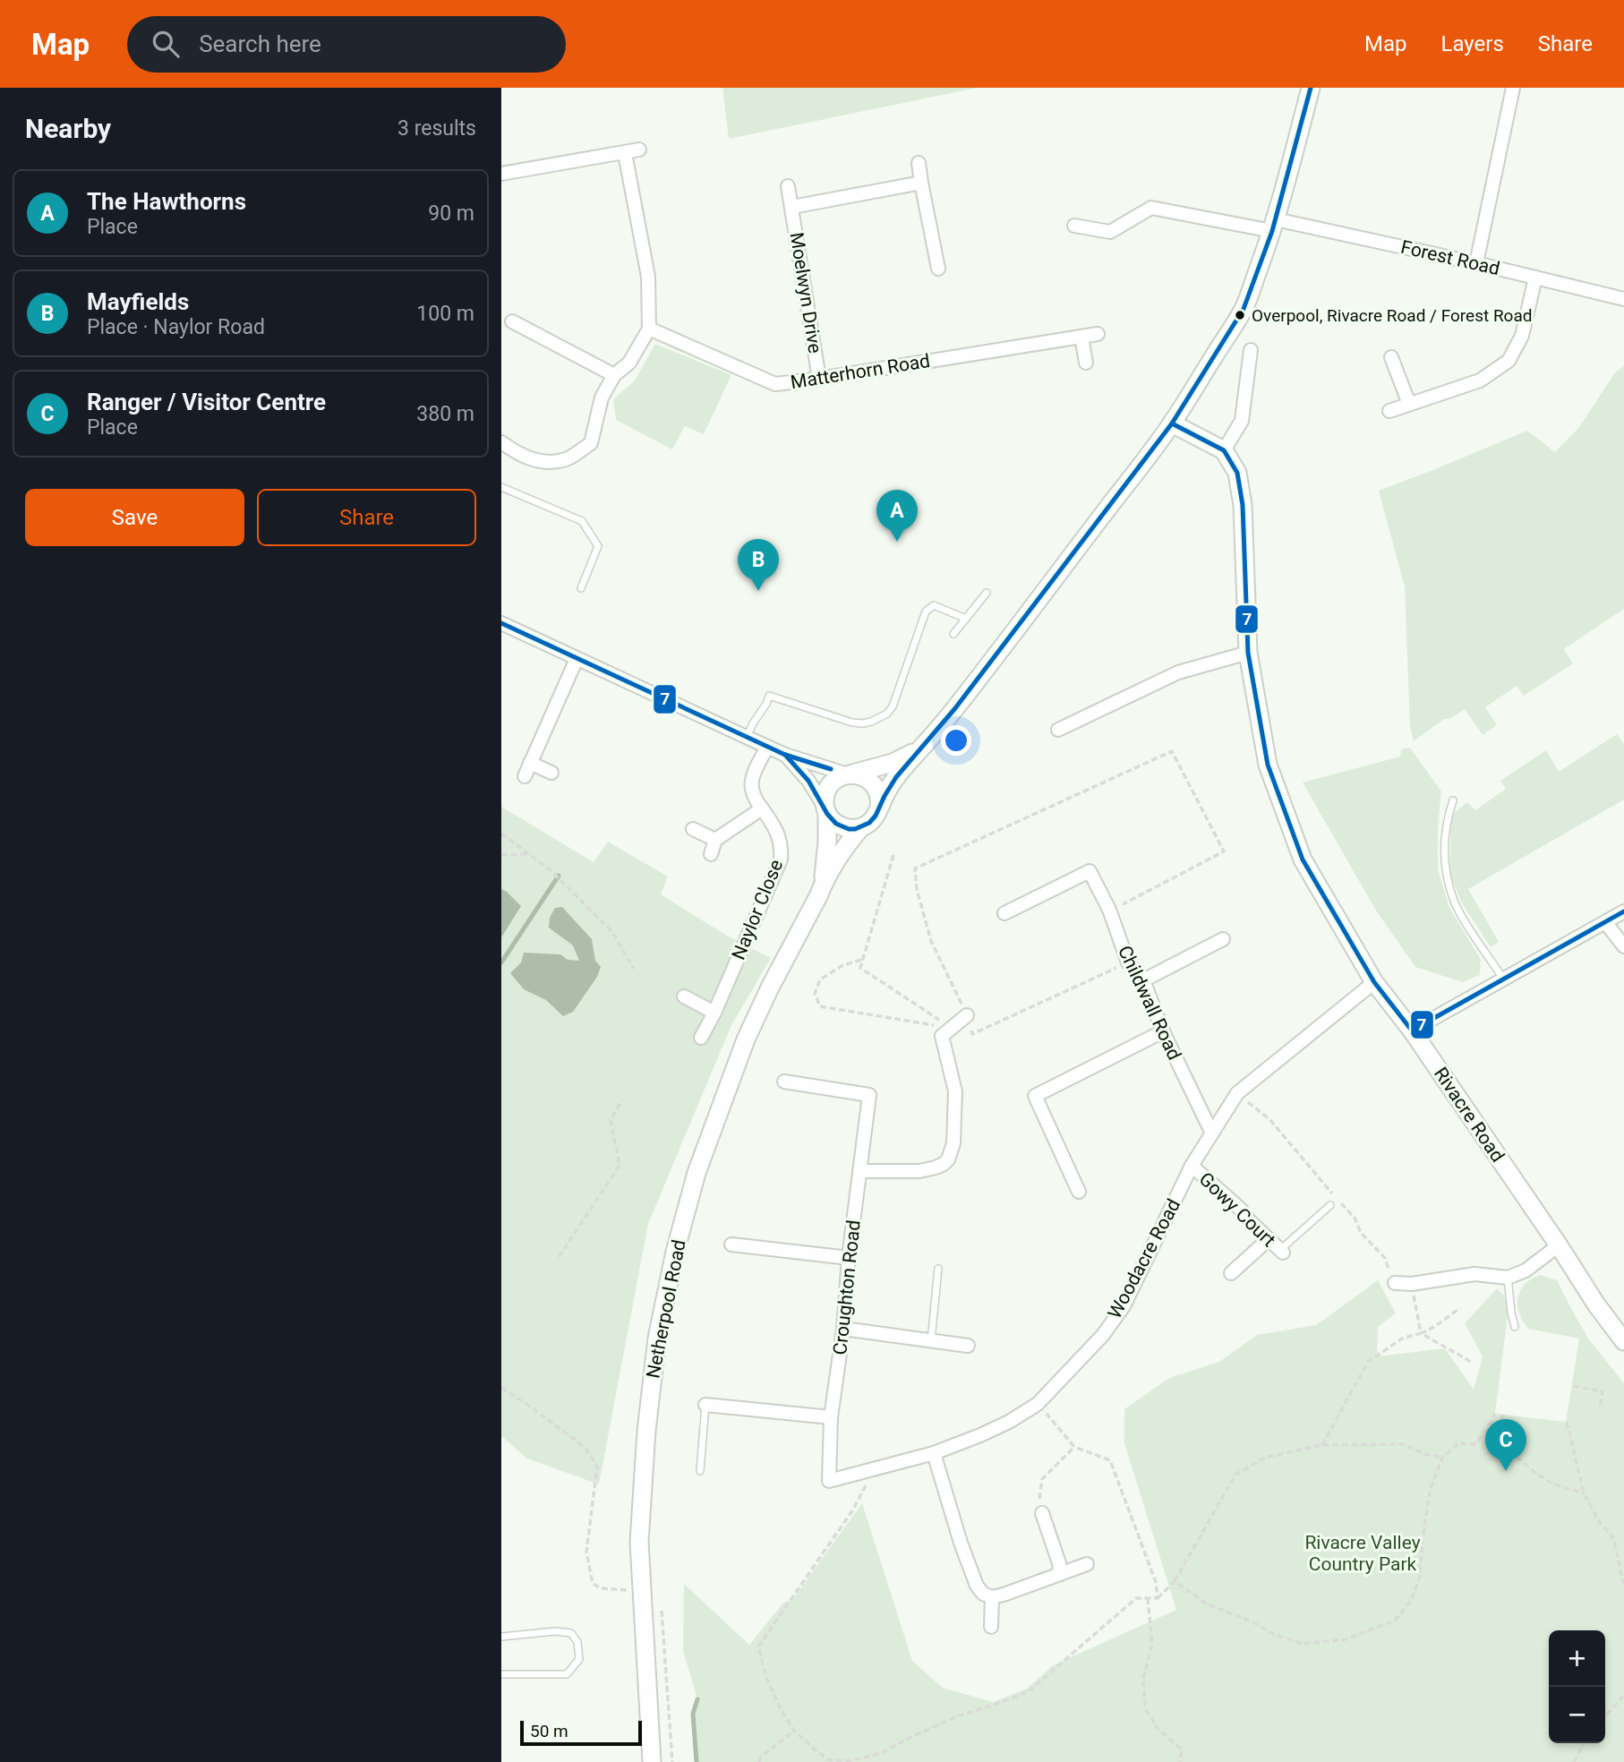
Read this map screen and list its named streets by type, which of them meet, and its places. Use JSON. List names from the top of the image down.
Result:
{
  "streets": {
    "main road": ["Rivacre Road", "Netherpool Road"],
    "street": [
      "Forest Road",
      "Moelwyn Drive",
      "Matterhorn Road",
      "Naylor Close",
      "Childwall Road",
      "Gowy Court",
      "Woodacre Road",
      "Croughton Road"
    ]
  },
  "crossings": [
    ["Moelwyn Drive", "Matterhorn Road"],
    ["Childwall Road", "Woodacre Road"],
    ["Rivacre Road", "Woodacre Road"],
    ["Gowy Court", "Woodacre Road"],
    ["Woodacre Road", "Croughton Road"]
  ],
  "parks": ["Rivacre Valley Country Park"],
  "places": ["Overpool, Rivacre Road / Forest Road"],
  "lines": ["transit line 7"],
  "scale_bar": "50 m",
  "page": {
    "header": "Map",
    "search": "Search here",
    "nav": ["Map", "Layers", "Share"],
    "heading": ["Nearby", "3 results"],
    "list": [
      {
        "mark": "A",
        "name": "The Hawthorns",
        "note": "Place",
        "value": "90 m"
      },
      {
        "mark": "B",
        "name": "Mayfields",
        "note": "Place · Naylor Road",
        "value": "100 m"
      },
      {
        "mark": "C",
        "name": "Ranger / Visitor Centre",
        "note": "Place",
        "value": "380 m"
      }
    ],
    "buttons": ["Save", "Share"],
    "pins": ["A", "B", "C"],
    "map_buttons": ["+", "−"],
    "scale": "50 m"
  }
}
